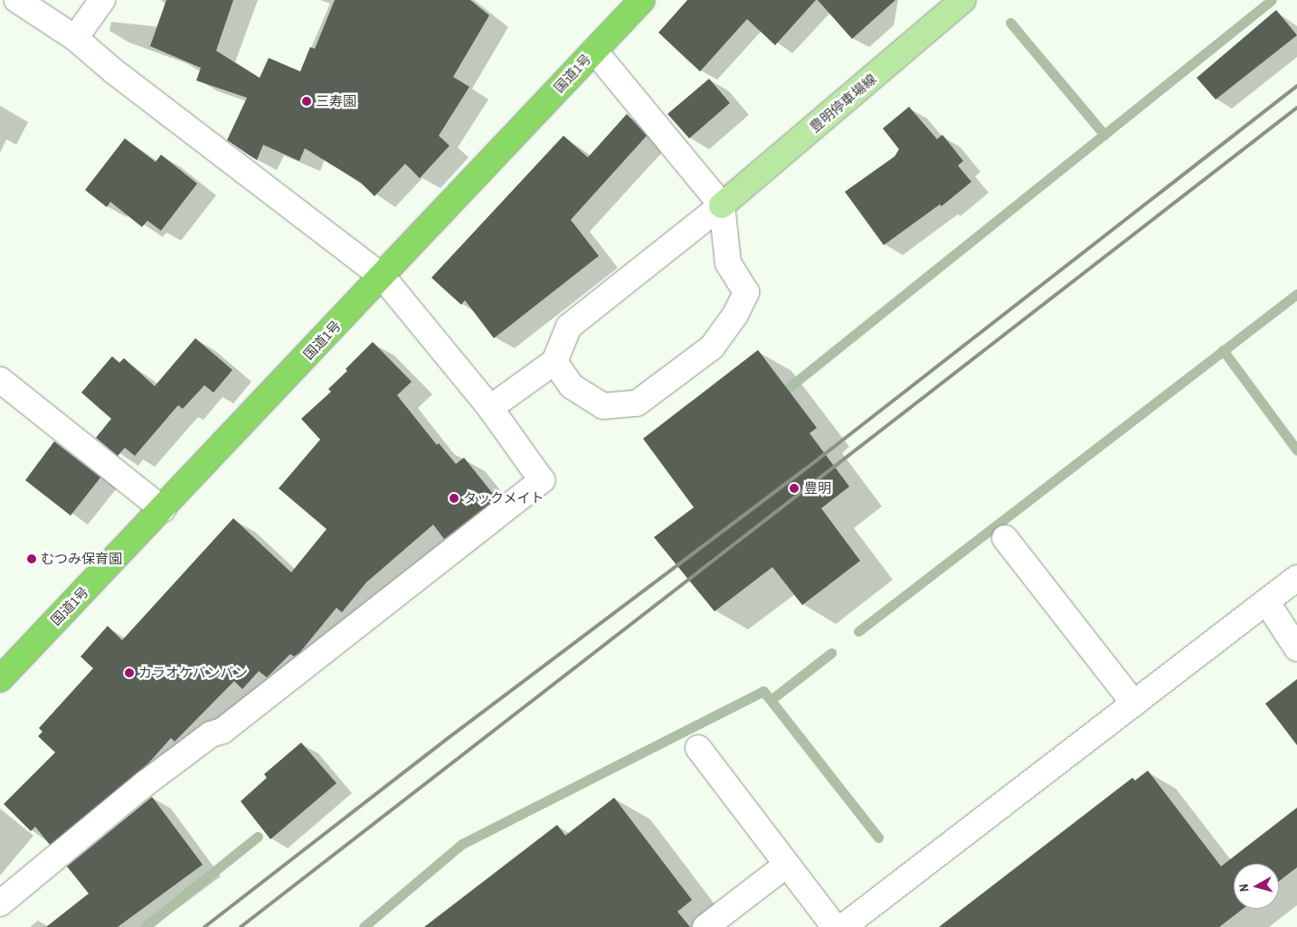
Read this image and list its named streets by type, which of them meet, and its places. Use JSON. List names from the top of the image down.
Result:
{
  "streets": {
    "highway": ["国道1号"],
    "main road": ["豊明停車場線"]
  },
  "places": [
    "三寿園",
    "豊明",
    "タックメイト",
    "むつみ保育園",
    "カラオケバンバン"
  ],
  "north": "left"
}
